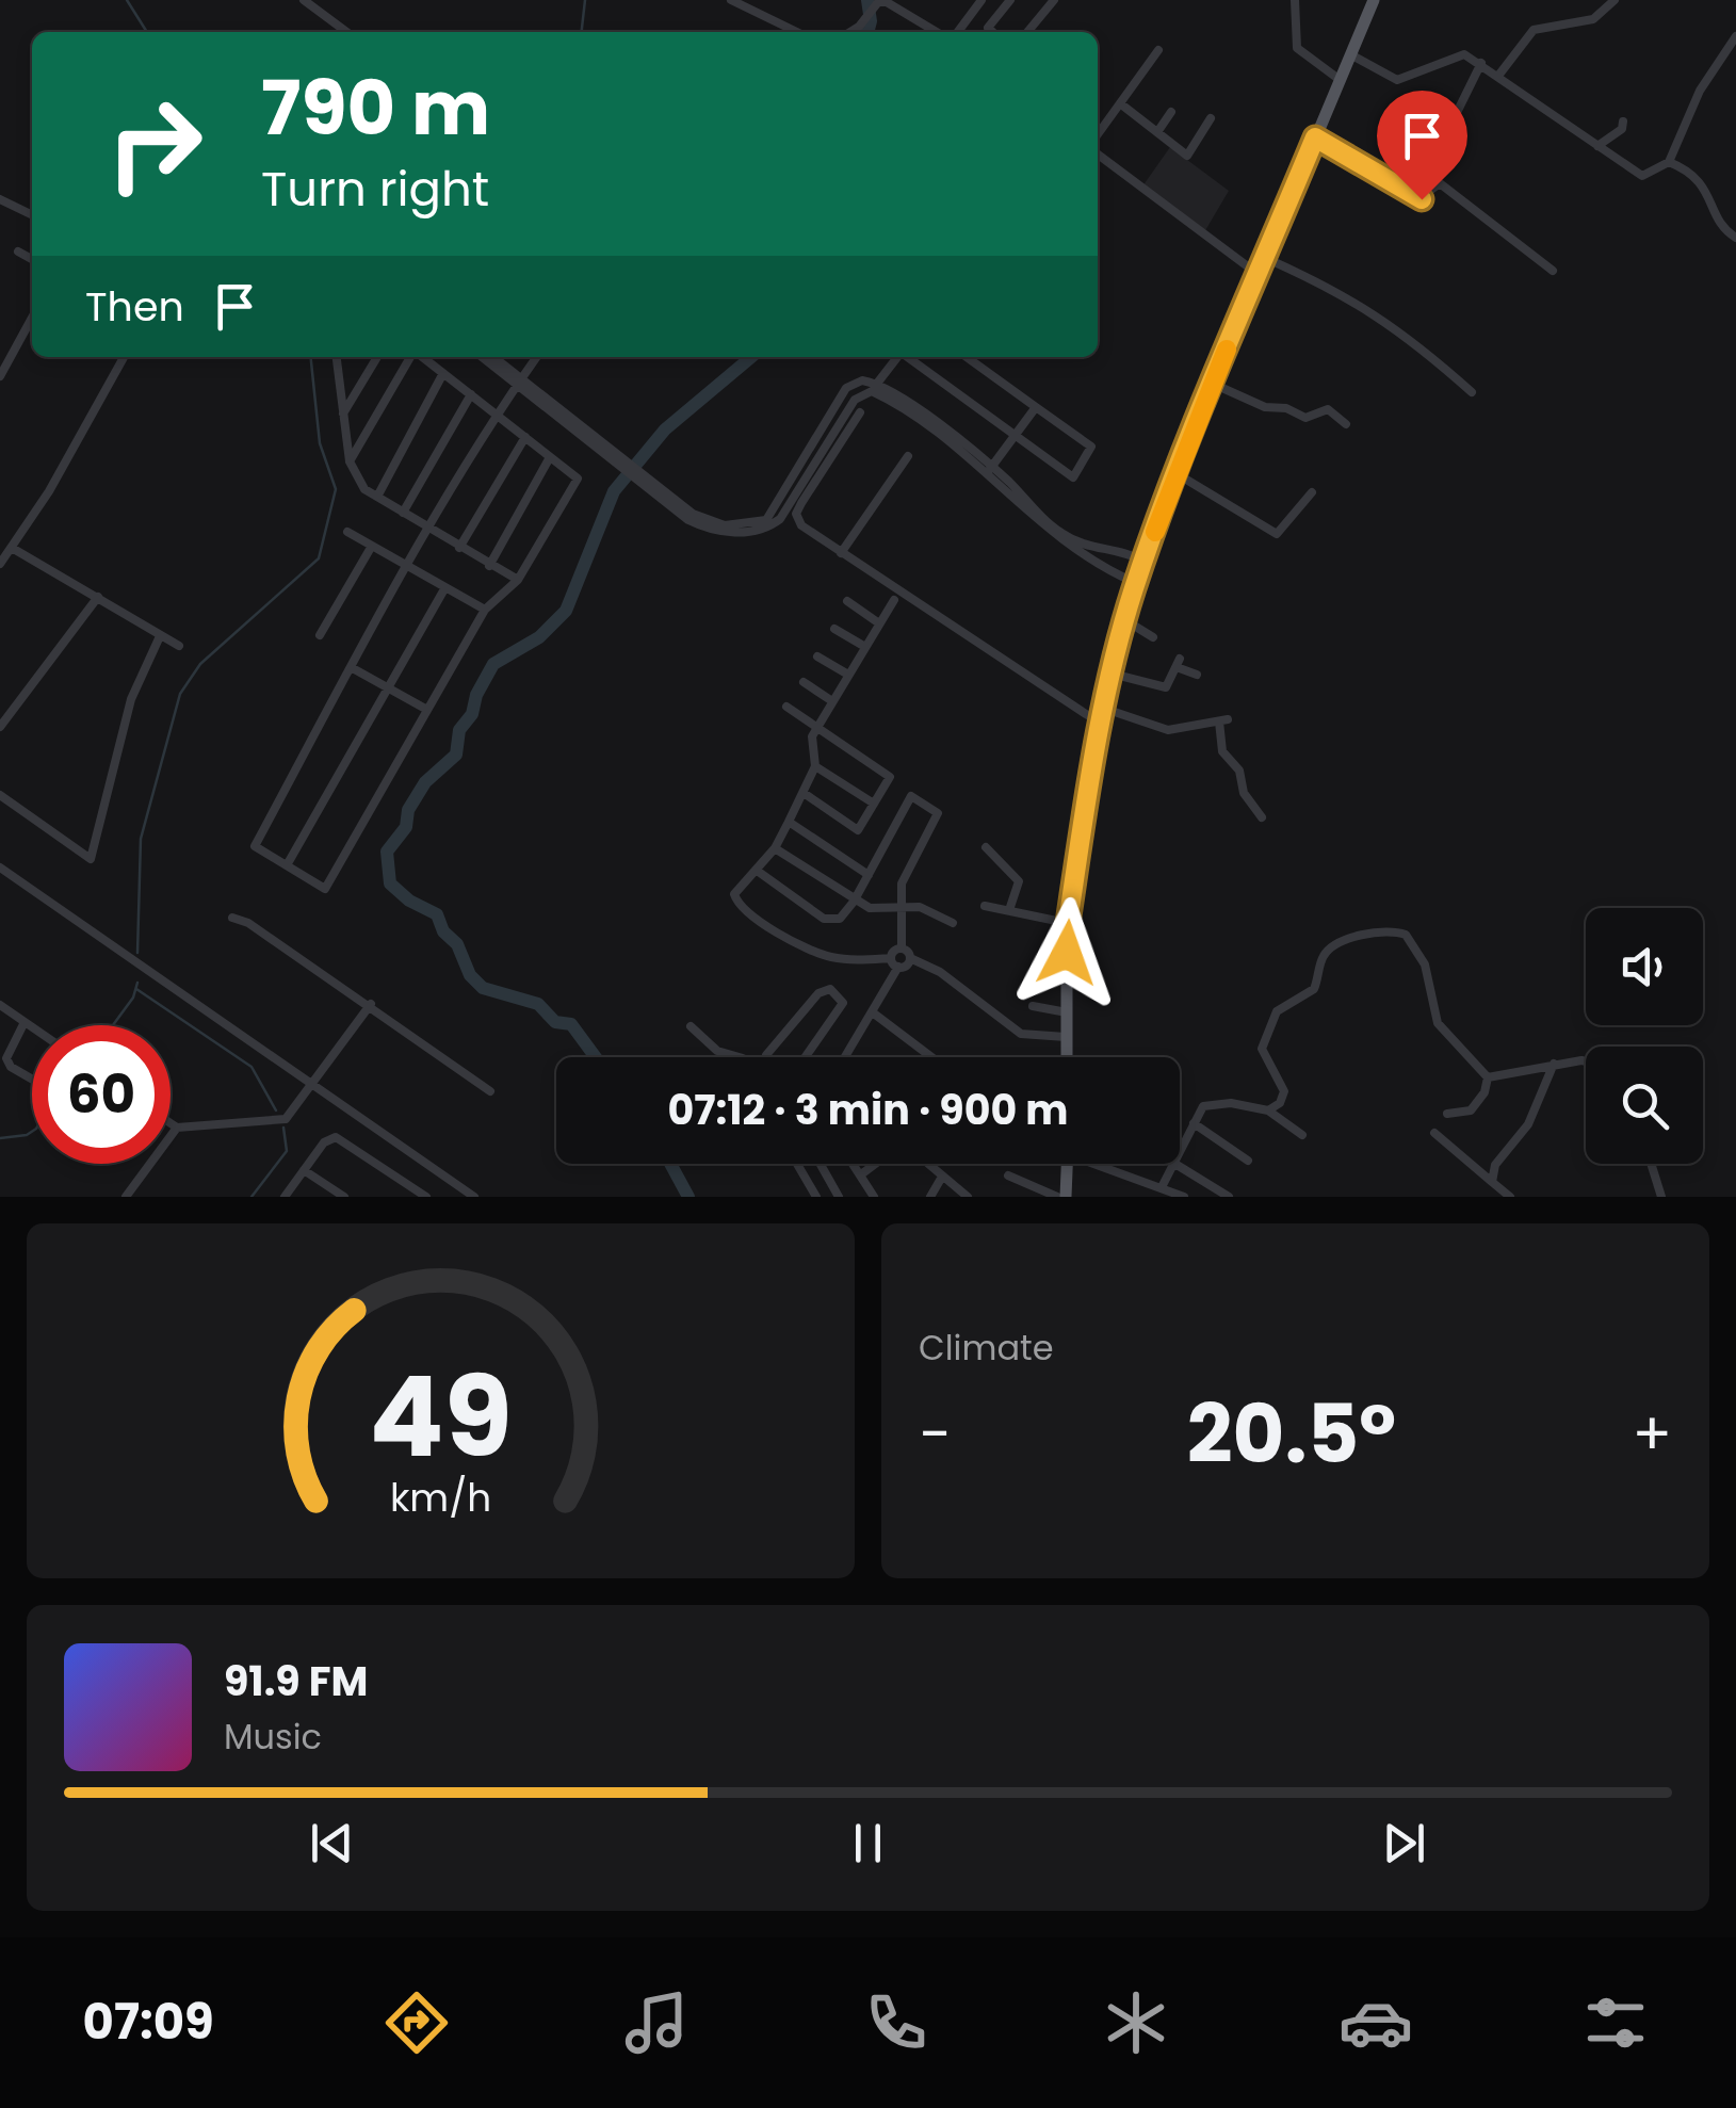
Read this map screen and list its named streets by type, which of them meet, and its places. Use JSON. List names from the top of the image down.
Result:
{
  "page": {
    "turn": ["790 m", "Turn right"],
    "then": "Then",
    "limit": "60",
    "trip": "07:12 · 3 min · 900 m",
    "tile": "Climate",
    "heat": ["−", "20.5°", "+"],
    "song": ["91.9 FM", "Music"],
    "tabs": "07:09",
    "gauge": ["49", "km/h"]
  }
}
